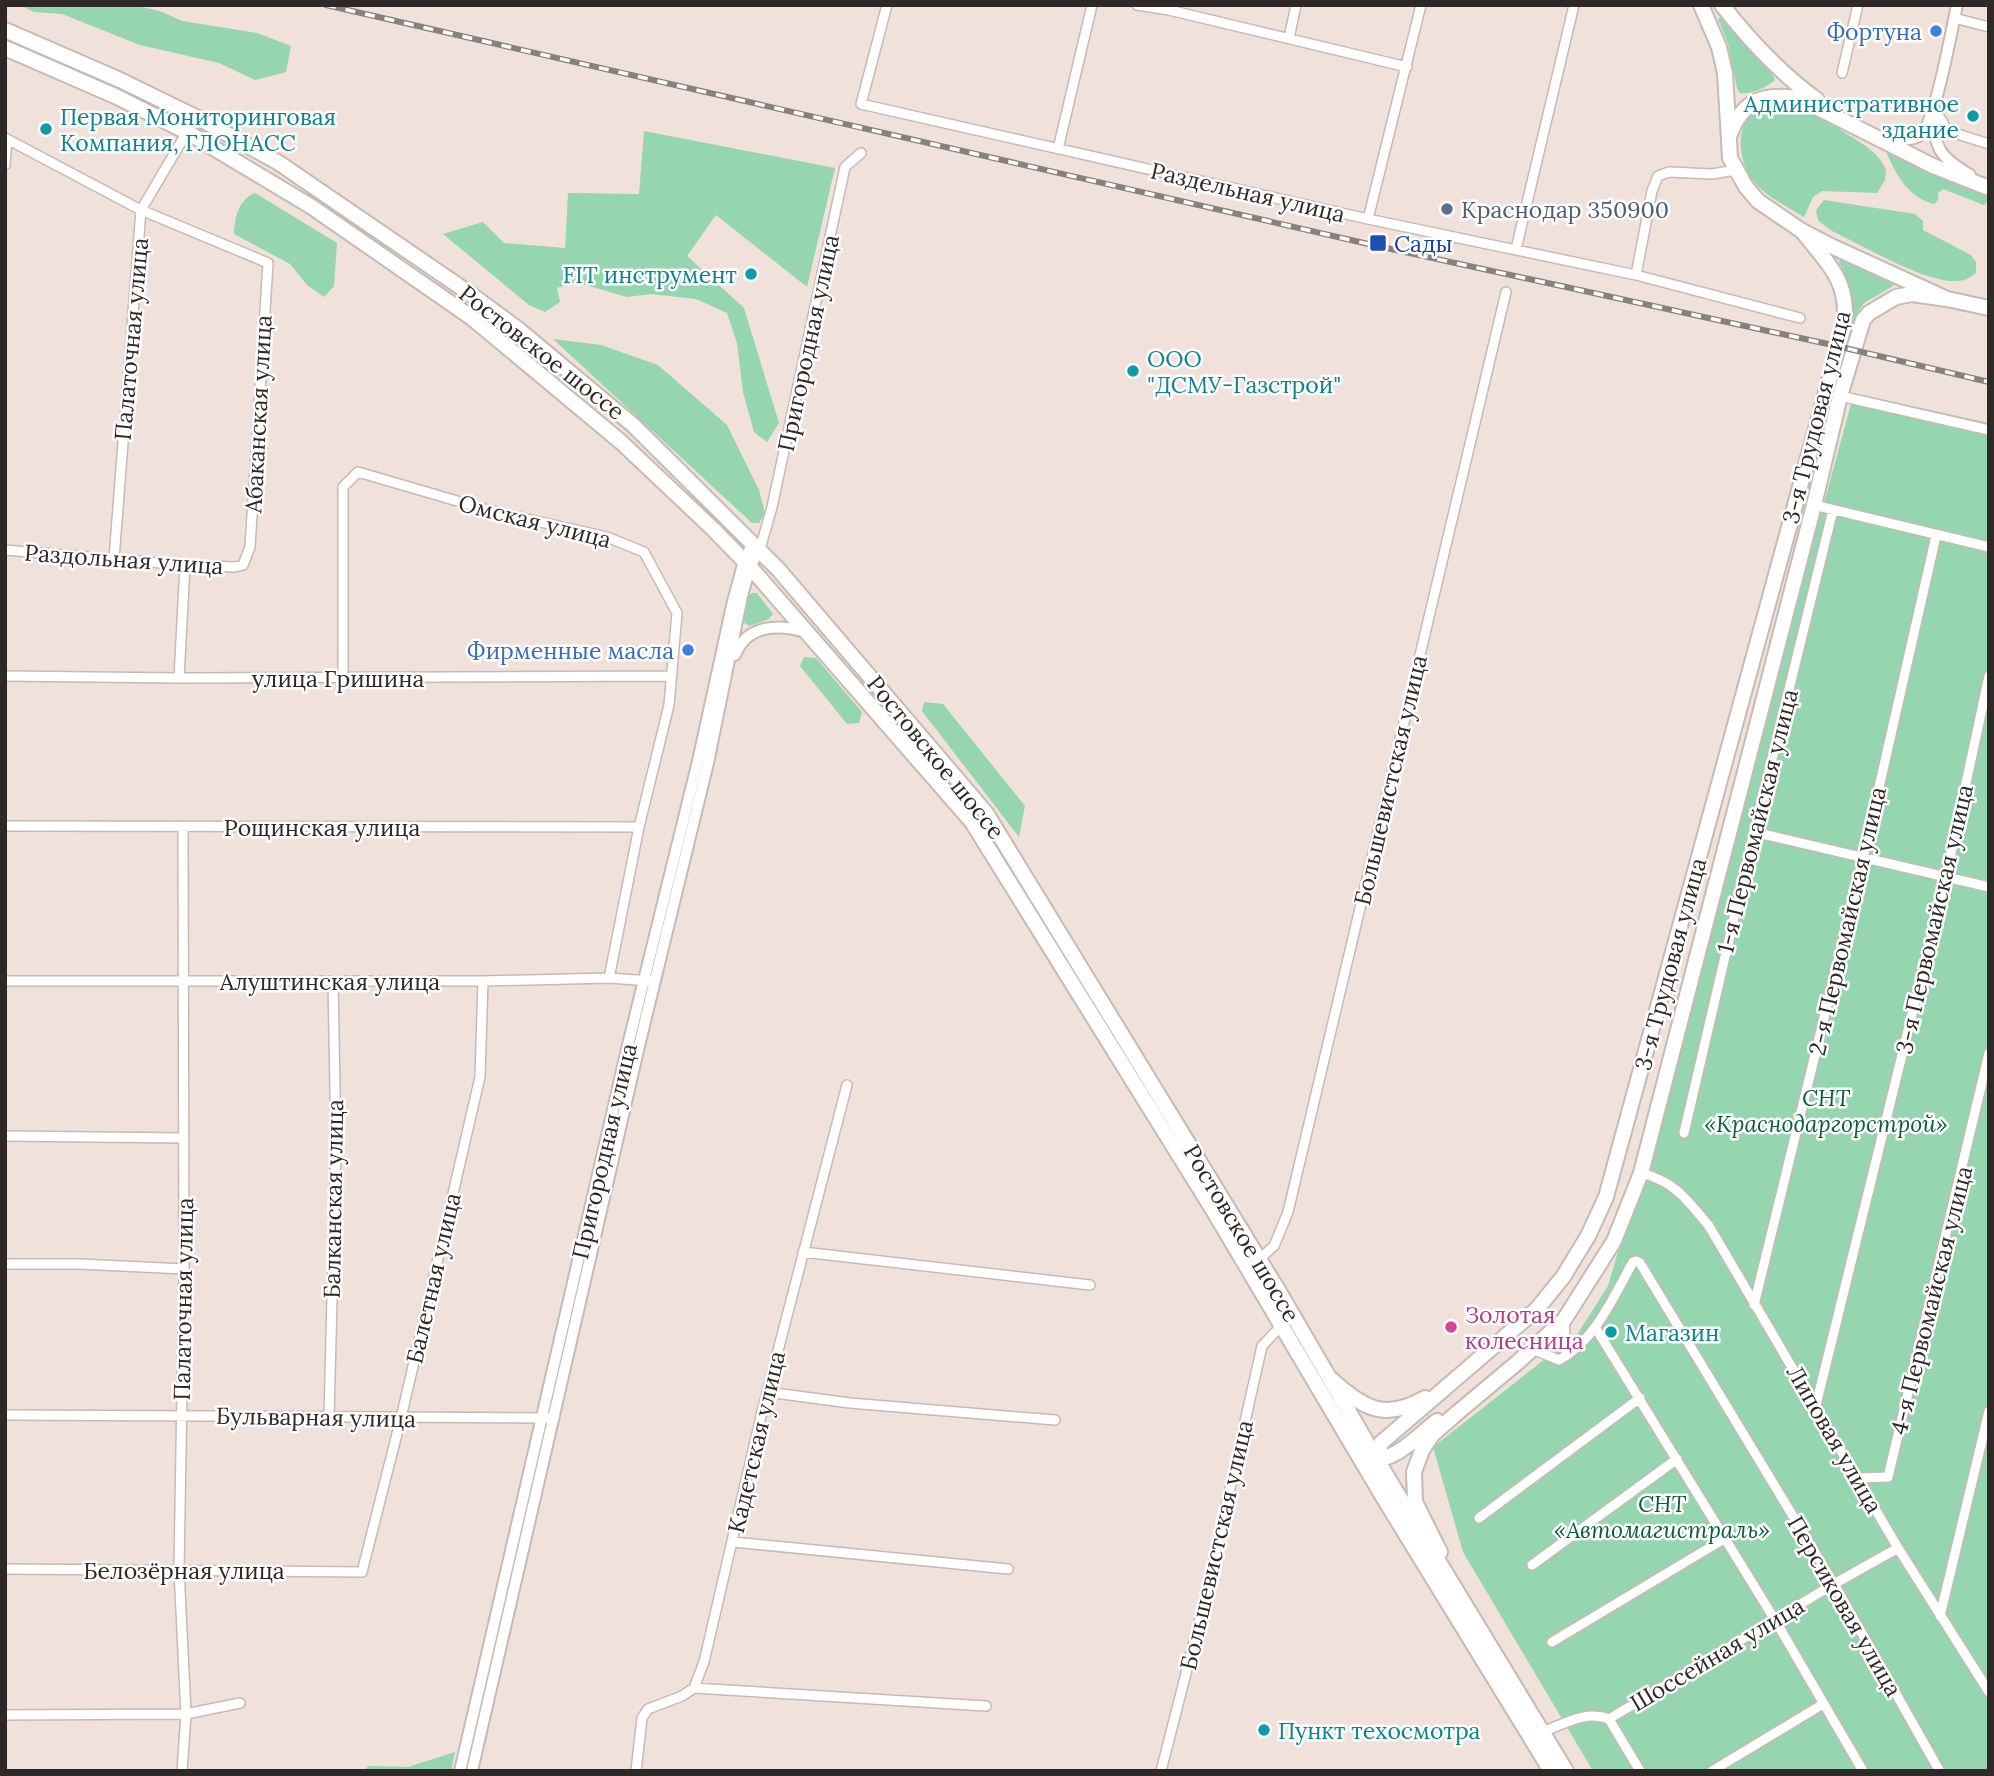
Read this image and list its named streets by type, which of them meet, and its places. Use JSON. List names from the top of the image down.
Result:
{
  "streets": {
    "main road": ["Ростовское шоссе", "3-я Трудовая улица", "1-я Первомайская улица"],
    "street": [
      "Раздельная улица",
      "Палаточная улица",
      "Пригородная улица",
      "Абаканская улица",
      "Омская улица",
      "Раздольная улица",
      "улица Гришина",
      "Большевистская улица",
      "Рощинская улица",
      "3-я Первомайская улица",
      "2-я Первомайская улица",
      "Алуштинская улица",
      "Балканская улица",
      "Балетная улица",
      "4-я Первомайская улица",
      "Бульварная улица",
      "Липовая улица",
      "Кадетская улица",
      "Белозёрная улица",
      "Персиковая улица",
      "Шоссейная улица"
    ]
  },
  "crossings": [
    ["Палаточная улица", "Ростовское шоссе"],
    ["Палаточная улица", "Абаканская улица"],
    ["Палаточная улица", "Раздольная улица"],
    ["Палаточная улица", "Рощинская улица"],
    ["Палаточная улица", "Алуштинская улица"],
    ["Палаточная улица", "Бульварная улица"],
    ["Палаточная улица", "Белозёрная улица"],
    ["Пригородная улица", "Ростовское шоссе"],
    ["Пригородная улица", "Алуштинская улица"],
    ["Пригородная улица", "Бульварная улица"],
    ["Ростовское шоссе", "3-я Трудовая улица"],
    ["Ростовское шоссе", "Большевистская улица"],
    ["Абаканская улица", "Раздольная улица"],
    ["3-я Трудовая улица", "1-я Первомайская улица"],
    ["3-я Трудовая улица", "Липовая улица"],
    ["Омская улица", "улица Гришина"],
    ["3-я Первомайская улица", "Липовая улица"],
    ["2-я Первомайская улица", "Липовая улица"],
    ["Алуштинская улица", "Балканская улица"],
    ["Алуштинская улица", "Балетная улица"],
    ["Балканская улица", "Бульварная улица"],
    ["Балетная улица", "Бульварная улица"],
    ["Балетная улица", "Белозёрная улица"],
    ["4-я Первомайская улица", "Липовая улица"],
    ["Липовая улица", "Шоссейная улица"],
    ["Персиковая улица", "Шоссейная улица"]
  ],
  "parks": ["СНТ «Краснодаргорстрой»", "СНТ «Автомагистраль»"],
  "places": {
    "other": [
      "Фортуна",
      "Административное здание",
      "Первая Мониторинговая Компания, ГЛОНАСС",
      "Краснодар 350900",
      "FIT инструмент",
      "ООО \"ДСМУ-Газстрой\"",
      "Фирменные масла",
      "Золотая колесница",
      "Магазин",
      "Пункт техосмотра"
    ],
    "transit": ["Сады"]
  }
}
